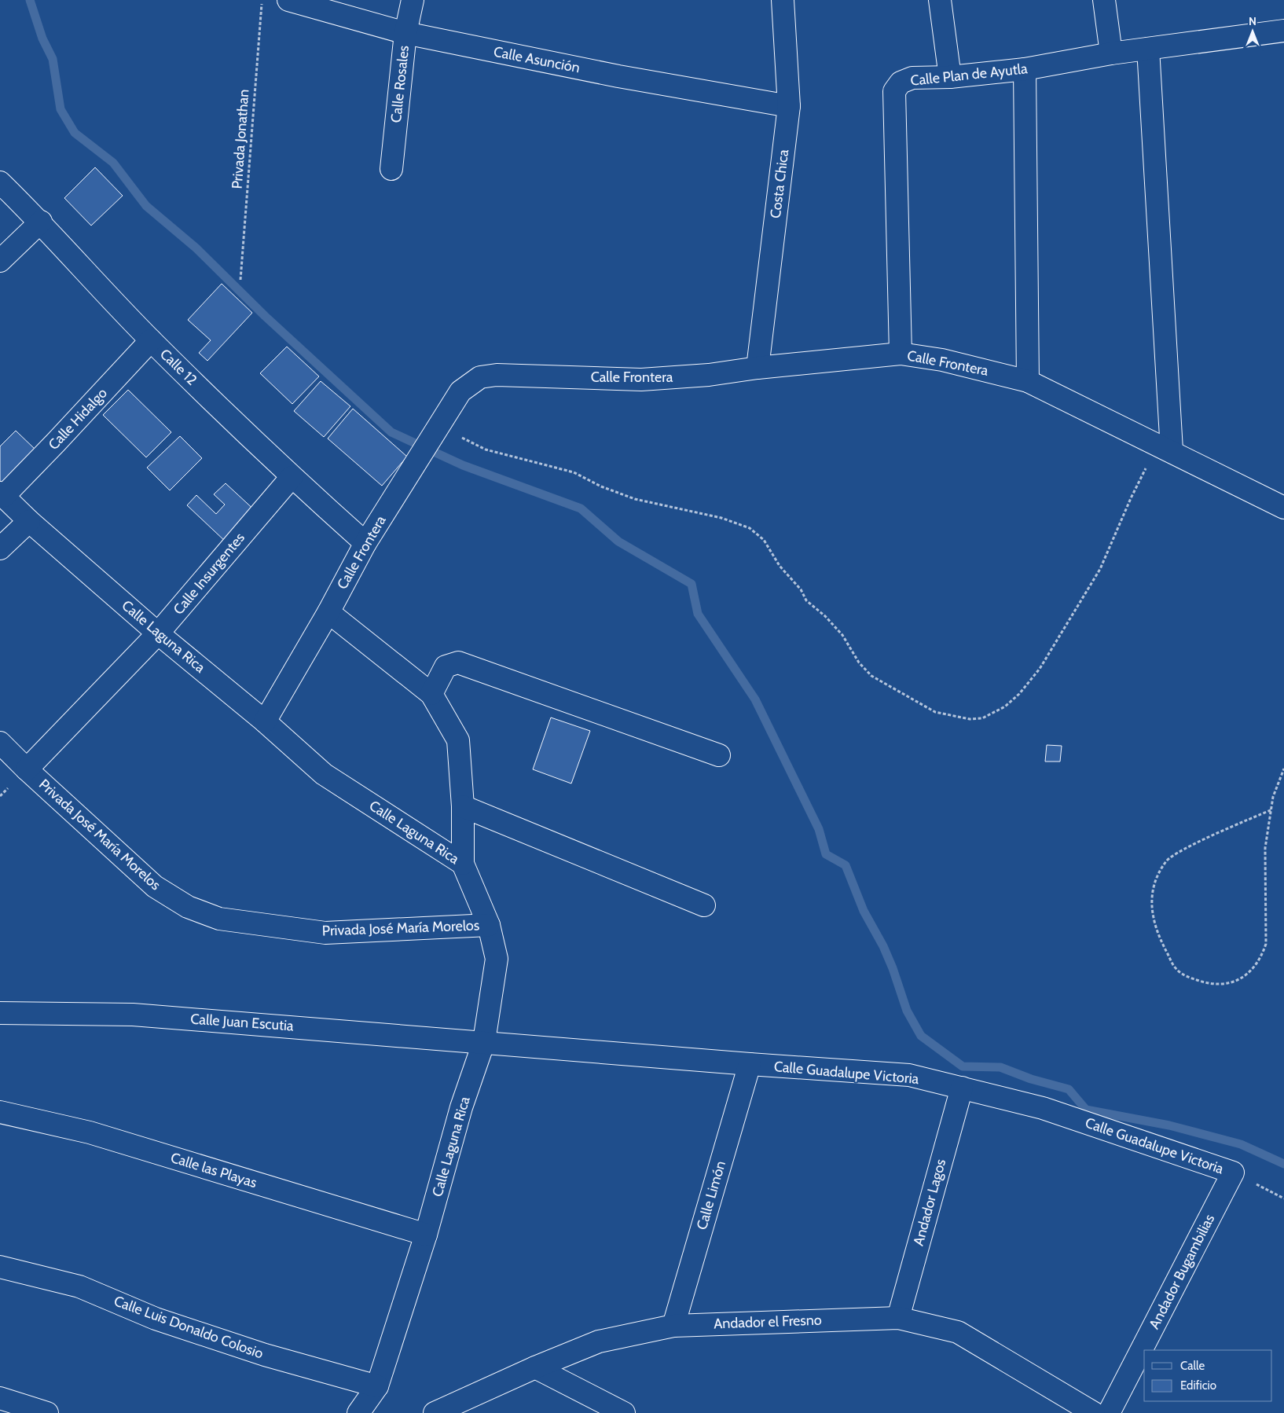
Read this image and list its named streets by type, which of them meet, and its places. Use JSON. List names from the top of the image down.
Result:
{
  "streets": {
    "street": [
      "Calle Asunción",
      "Calle Plan de Ayutla",
      "Calle Rosales",
      "Costa Chica",
      "Calle Frontera",
      "Calle 12",
      "Calle Hidalgo",
      "Calle Insurgentes",
      "Calle Laguna Rica",
      "Privada José María Morelos",
      "Calle Juan Escutia",
      "Calle Guadalupe Victoria",
      "Calle las Playas",
      "Calle Limón",
      "Andador Lagos",
      "Andador Bugambilias",
      "Andador el Fresno",
      "Calle Luis Donaldo Colosio"
    ],
    "path": ["Privada Jonathan"]
  },
  "crossings": [
    ["Calle Asunción", "Calle Rosales"],
    ["Calle Asunción", "Costa Chica"],
    ["Calle Plan de Ayutla", "Calle Frontera"],
    ["Costa Chica", "Calle Frontera"],
    ["Calle Frontera", "Calle 12"],
    ["Calle Frontera", "Calle Laguna Rica"],
    ["Calle 12", "Calle Hidalgo"],
    ["Calle 12", "Calle Insurgentes"],
    ["Calle Hidalgo", "Calle Laguna Rica"],
    ["Calle Insurgentes", "Calle Laguna Rica"],
    ["Calle Insurgentes", "Privada José María Morelos"],
    ["Calle Laguna Rica", "Privada José María Morelos"],
    ["Calle Laguna Rica", "Calle Juan Escutia"],
    ["Calle Laguna Rica", "Calle Guadalupe Victoria"],
    ["Calle Laguna Rica", "Calle las Playas"],
    ["Calle Laguna Rica", "Calle Luis Donaldo Colosio"],
    ["Calle Juan Escutia", "Calle Guadalupe Victoria"],
    ["Calle Guadalupe Victoria", "Calle Limón"],
    ["Calle Guadalupe Victoria", "Andador Lagos"],
    ["Calle Guadalupe Victoria", "Andador Bugambilias"],
    ["Calle Limón", "Andador el Fresno"],
    ["Andador Lagos", "Andador el Fresno"]
  ],
  "legend": ["Calle", "Edificio"],
  "north": "top"
}
